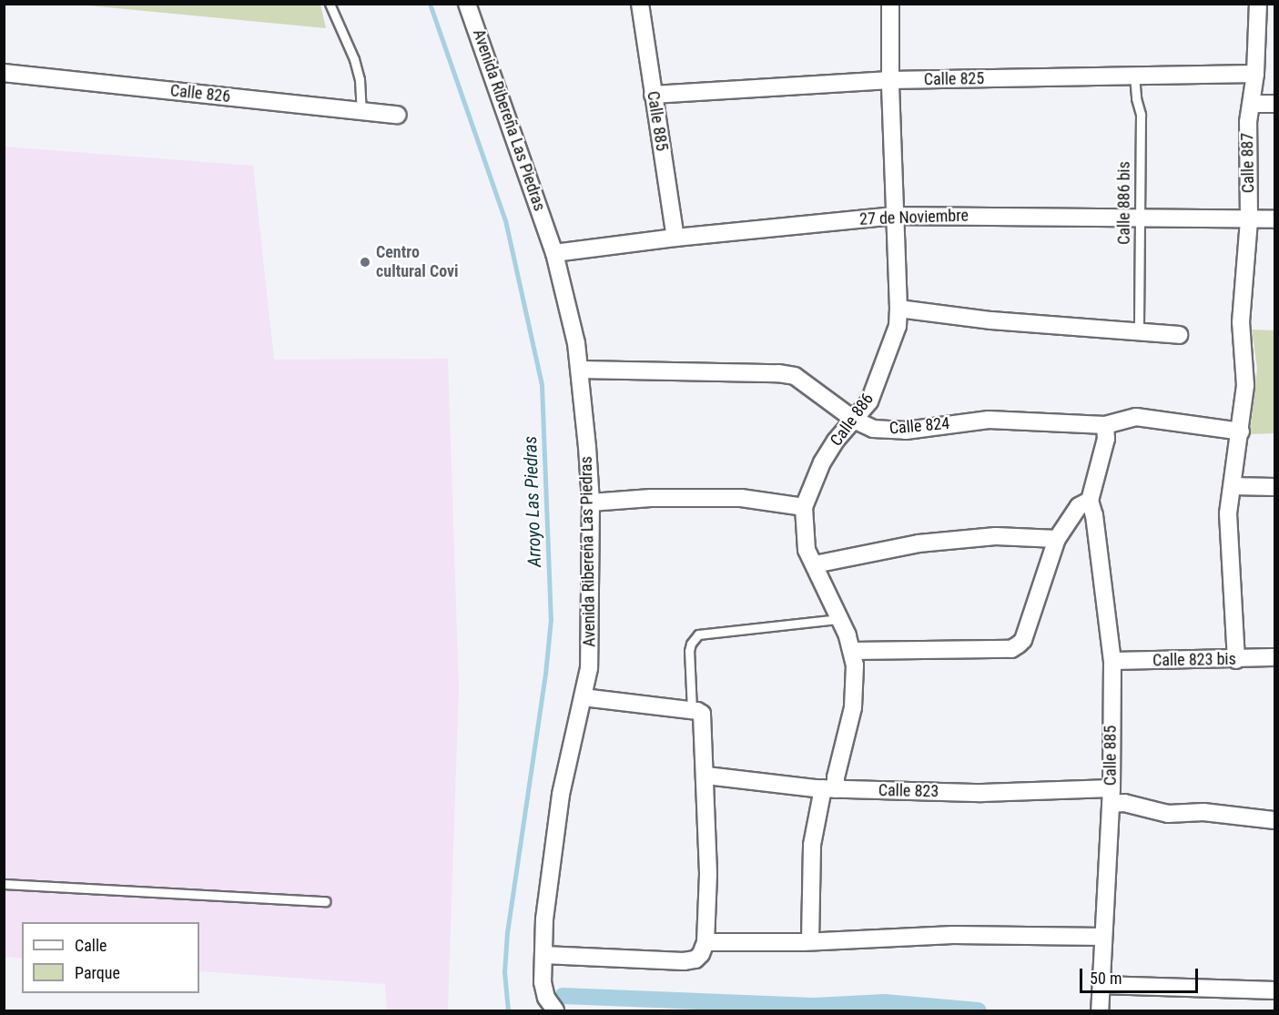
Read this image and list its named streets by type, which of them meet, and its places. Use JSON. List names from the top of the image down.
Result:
{
  "streets": {
    "street": [
      "Calle 825",
      "Calle 826",
      "Avenida Ribereña Las Piedras",
      "Calle 885",
      "Calle 887",
      "27 de Noviembre",
      "Calle 886",
      "Calle 824",
      "Calle 823 bis",
      "Calle 823"
    ],
    "lane": ["Calle 886 bis"]
  },
  "crossings": [
    ["Calle 825", "Calle 885"],
    ["Calle 825", "Calle 887"],
    ["Calle 825", "Calle 886 bis"],
    ["Calle 825", "Calle 886"],
    ["Avenida Ribereña Las Piedras", "27 de Noviembre"],
    ["Avenida Ribereña Las Piedras", "Calle 824"],
    ["Calle 885", "27 de Noviembre"],
    ["Calle 885", "Calle 823 bis"],
    ["Calle 885", "Calle 823"],
    ["Calle 887", "27 de Noviembre"],
    ["Calle 887", "Calle 824"],
    ["Calle 887", "Calle 823 bis"],
    ["Calle 886 bis", "27 de Noviembre"],
    ["27 de Noviembre", "Calle 886"],
    ["Calle 886", "Calle 824"],
    ["Calle 886", "Calle 823"]
  ],
  "water": ["Arroyo Las Piedras"],
  "places": ["Centro cultural Covi"],
  "legend": ["Calle", "Parque"],
  "scale_bar": "50 m"
}
